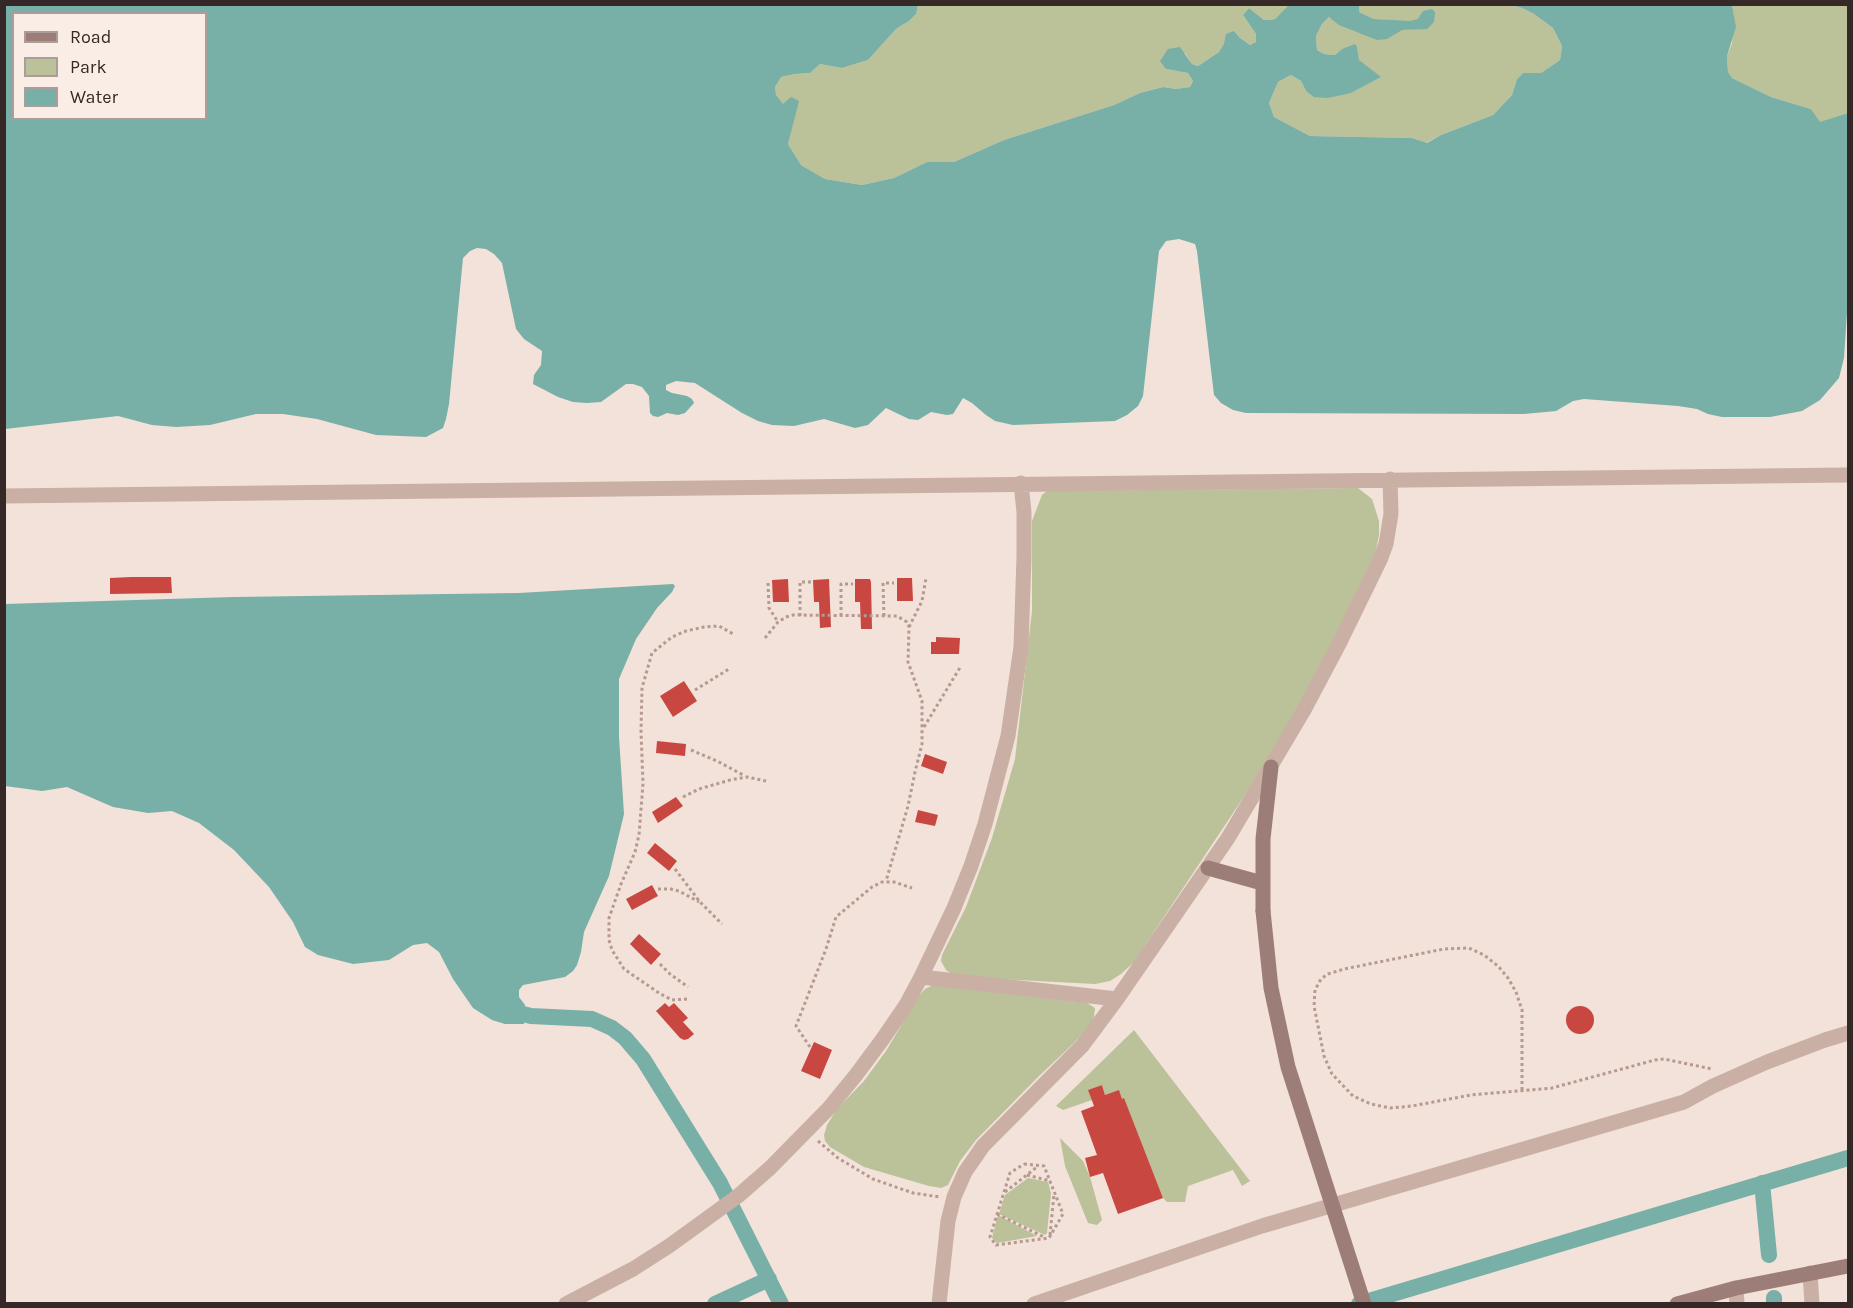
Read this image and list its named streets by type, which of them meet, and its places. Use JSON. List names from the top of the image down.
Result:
{
  "legend": ["Road", "Park", "Water"]
}
